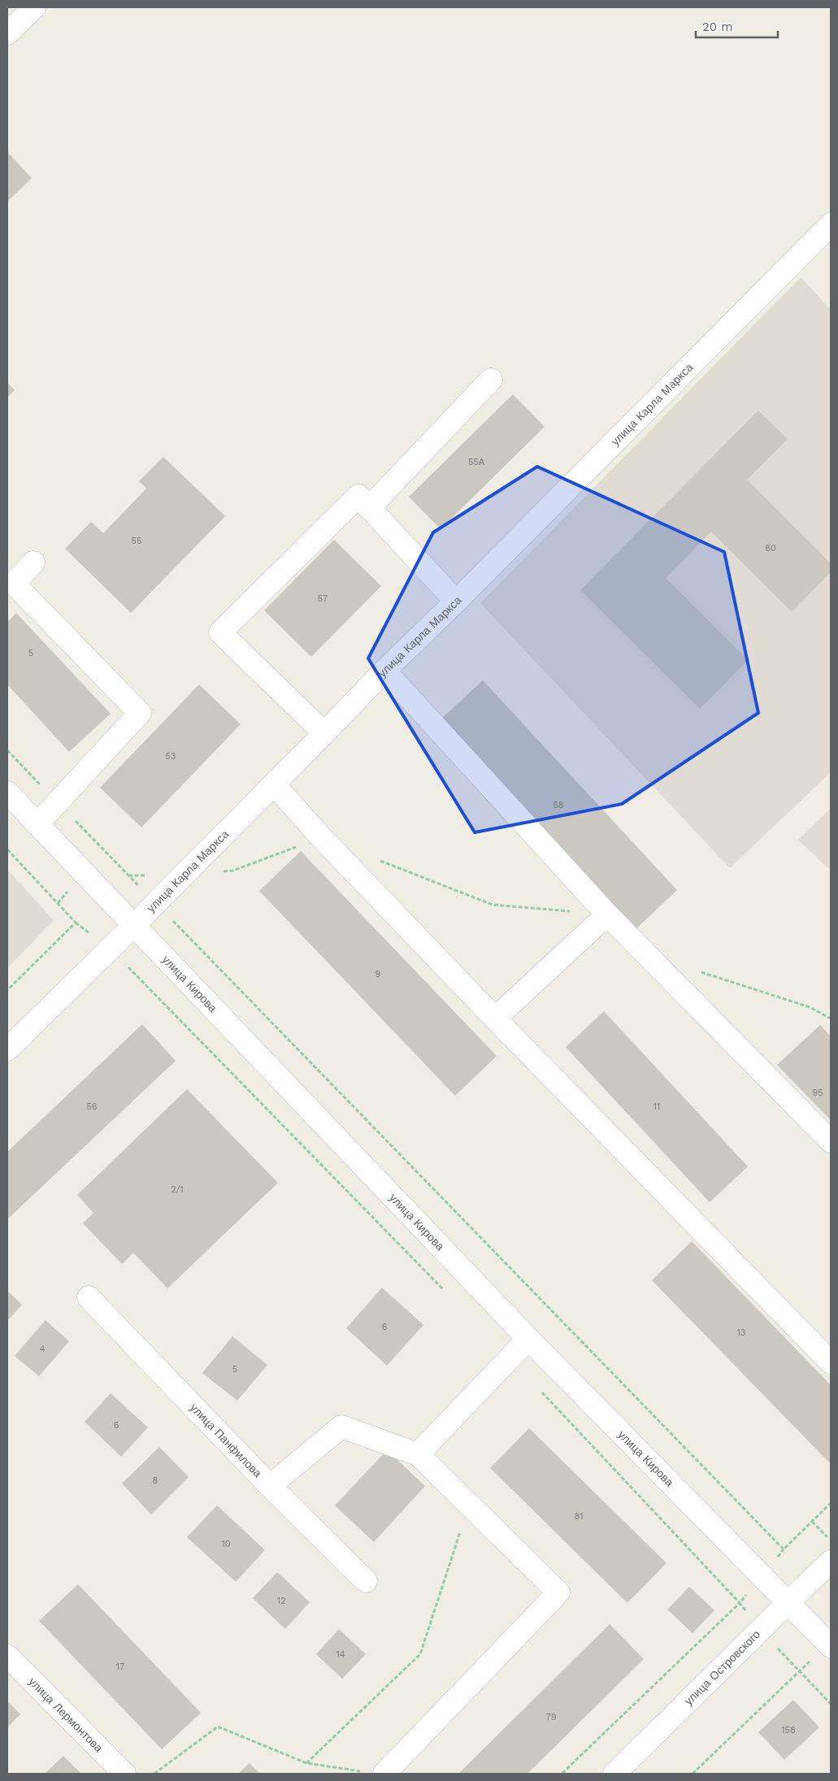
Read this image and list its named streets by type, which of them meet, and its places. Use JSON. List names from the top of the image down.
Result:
{
  "streets": {
    "street": [
      "улица Карла Маркса",
      "улица Кирова",
      "улица Панфилова",
      "улица Островского",
      "улица Лермонтова"
    ]
  },
  "crossings": [
    ["улица Карла Маркса", "улица Кирова"],
    ["улица Кирова", "улица Островского"]
  ],
  "house_numbers": [
    "55А",
    "55",
    "60",
    "57",
    "5",
    "53",
    "58",
    "9",
    "95",
    "56",
    "11",
    "2/1",
    "6",
    "13",
    "4",
    "5",
    "6",
    "8",
    "81",
    "10",
    "12",
    "14",
    "17",
    "79",
    "158"
  ],
  "scale_bar": "20 m"
}
